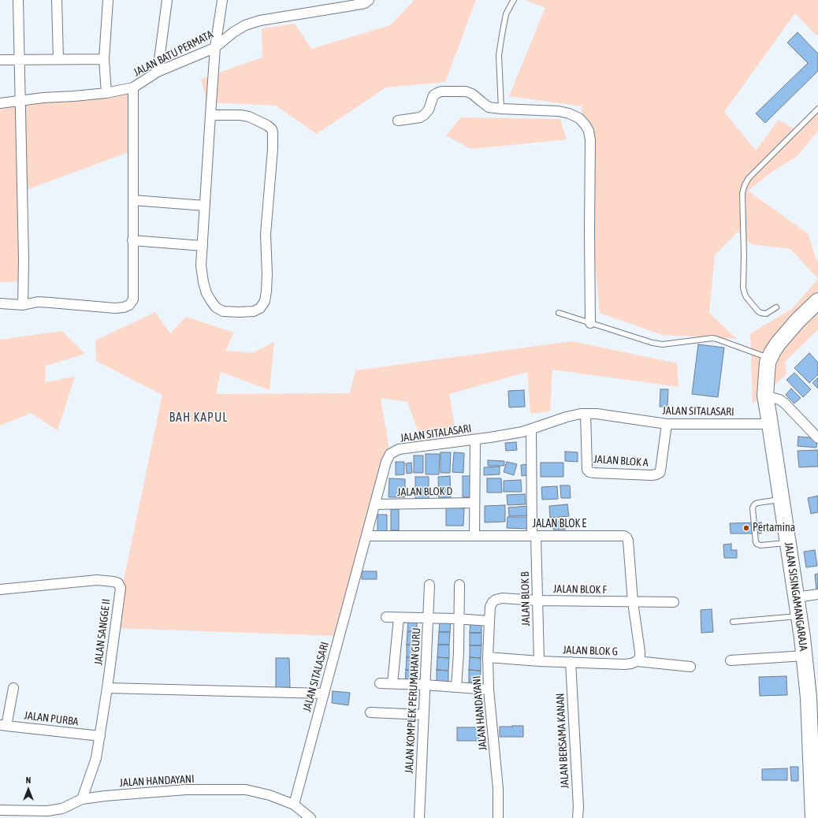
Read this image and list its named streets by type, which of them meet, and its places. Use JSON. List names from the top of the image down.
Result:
{
  "streets": {
    "highway": ["JALAN SISINGAMANGARAJA"],
    "street": [
      "JALAN BATU PERMATA",
      "JALAN SITALASARI",
      "JALAN BLOK A",
      "JALAN BLOK D",
      "JALAN BLOK E",
      "JALAN BLOK F",
      "JALAN BLOK B",
      "JALAN SANGGE II",
      "JALAN BLOK G",
      "JALAN KOMPLEK PERUMAHAN GURU",
      "JALAN HANDAYANI",
      "JALAN PURBA",
      "JALAN BERSAMA KANAN"
    ]
  },
  "crossings": [
    ["JALAN SITALASARI", "JALAN BLOK A"],
    ["JALAN SITALASARI", "JALAN BLOK D"],
    ["JALAN SITALASARI", "JALAN BLOK E"],
    ["JALAN SITALASARI", "JALAN SISINGAMANGARAJA"],
    ["JALAN SITALASARI", "JALAN BLOK B"],
    ["JALAN SITALASARI", "JALAN HANDAYANI"],
    ["JALAN BLOK E", "JALAN BLOK F"],
    ["JALAN BLOK E", "JALAN BLOK B"],
    ["JALAN BLOK E", "JALAN BLOK G"],
    ["JALAN BLOK F", "JALAN BLOK B"],
    ["JALAN BLOK F", "JALAN HANDAYANI"],
    ["JALAN BLOK B", "JALAN BLOK G"],
    ["JALAN SANGGE II", "JALAN HANDAYANI"],
    ["JALAN SANGGE II", "JALAN PURBA"],
    ["JALAN BLOK G", "JALAN HANDAYANI"],
    ["JALAN BLOK G", "JALAN BERSAMA KANAN"]
  ],
  "districts": ["BAH KAPUL"],
  "places": ["Pertamina"],
  "north": "top"
}
